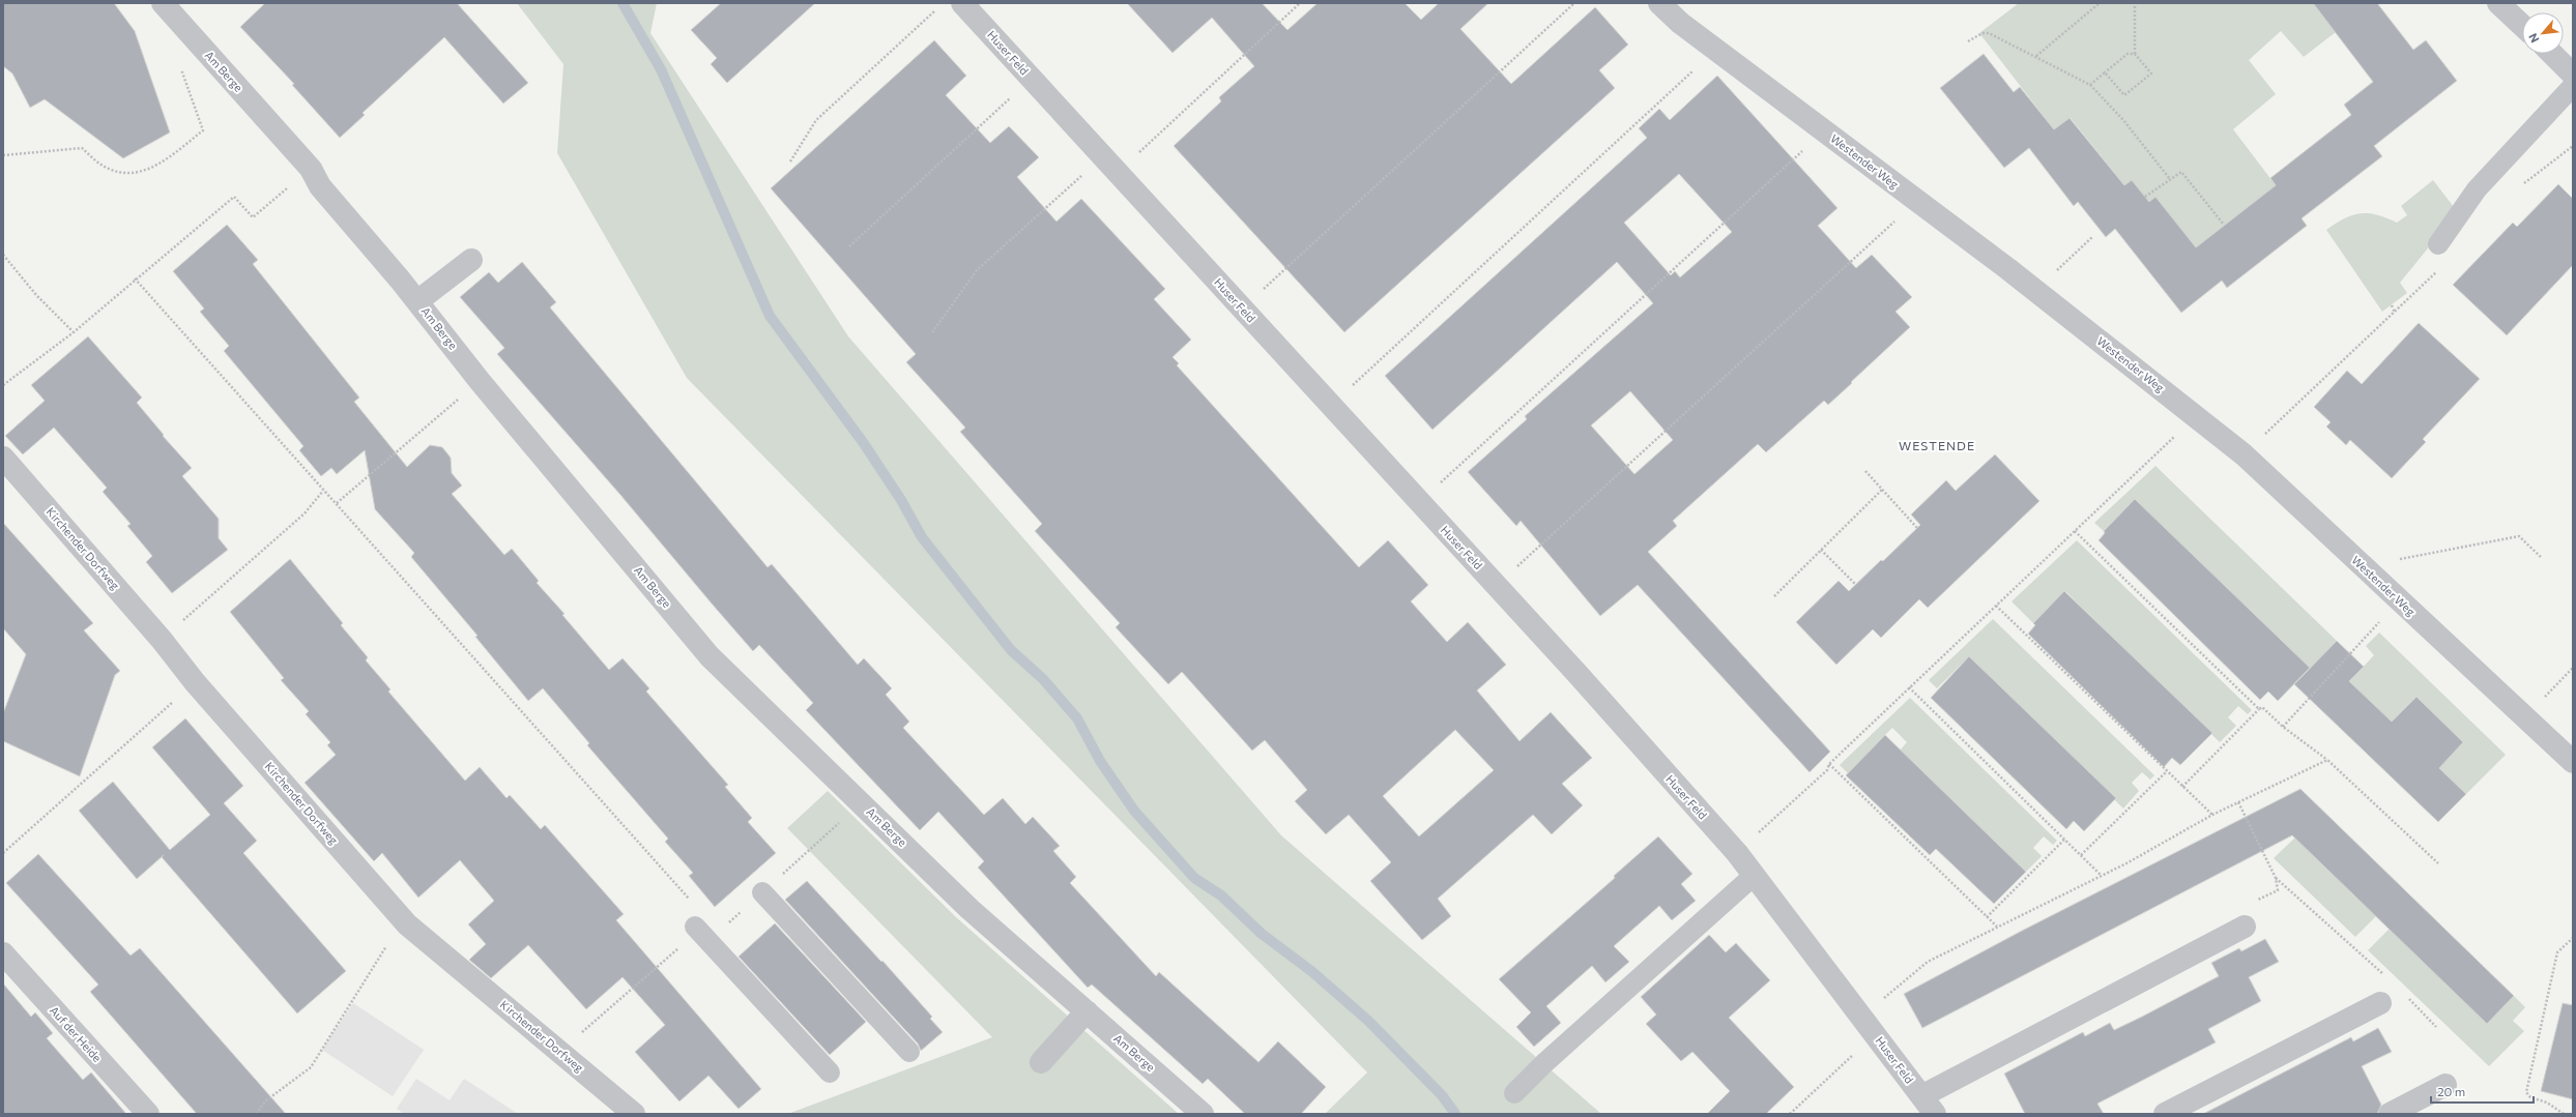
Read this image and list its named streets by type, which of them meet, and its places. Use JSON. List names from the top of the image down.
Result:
{
  "streets": {
    "street": [
      "Huser Feld",
      "Am Berge",
      "Westender Weg",
      "Kirchender Dorfweg",
      "Auf der Heide"
    ]
  },
  "districts": ["WESTENDE"],
  "scale_bar": "20 m",
  "north": "bottom left"
}
